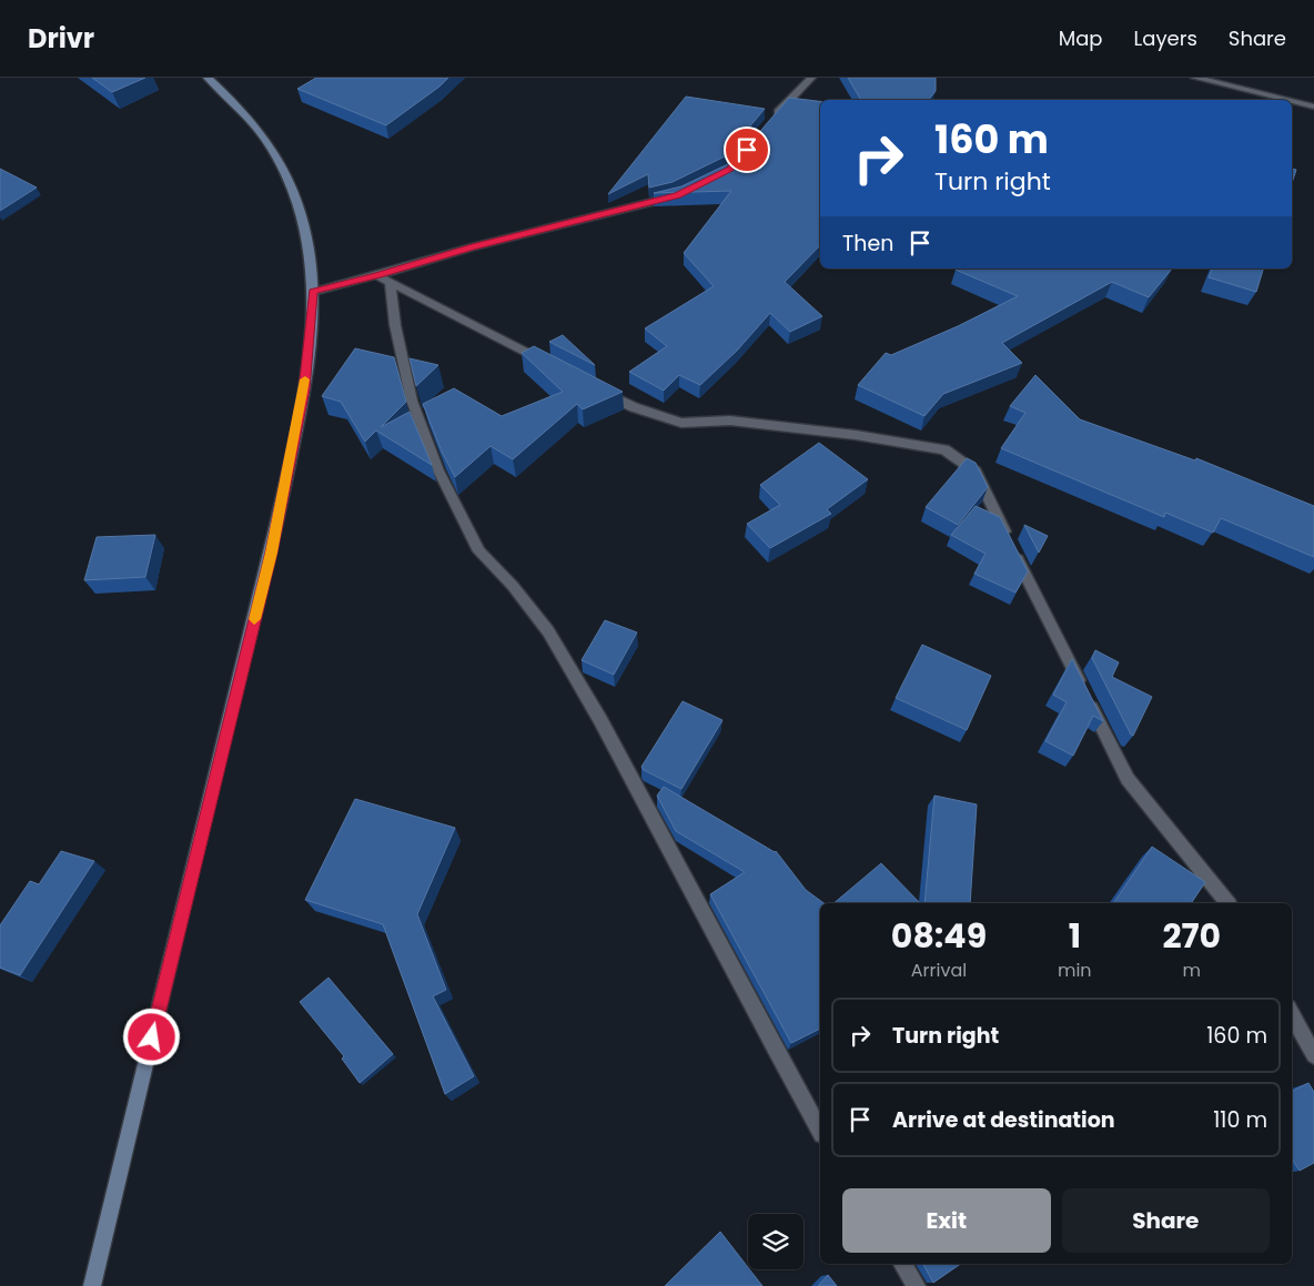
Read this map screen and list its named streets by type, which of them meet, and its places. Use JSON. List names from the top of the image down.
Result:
{
  "page": {
    "header": "Drivr",
    "nav": ["Map", "Layers", "Share"],
    "turn": ["160 m", "Turn right"],
    "then": "Then",
    "eta": [
      "08:49",
      "Arrival",
      "1",
      "min",
      "270",
      "m"
    ],
    "list": [
      {
        "name": "Turn right",
        "value": "160 m"
      },
      {
        "name": "Arrive at destination",
        "value": "110 m"
      }
    ],
    "buttons": ["Exit", "Share"]
  }
}
